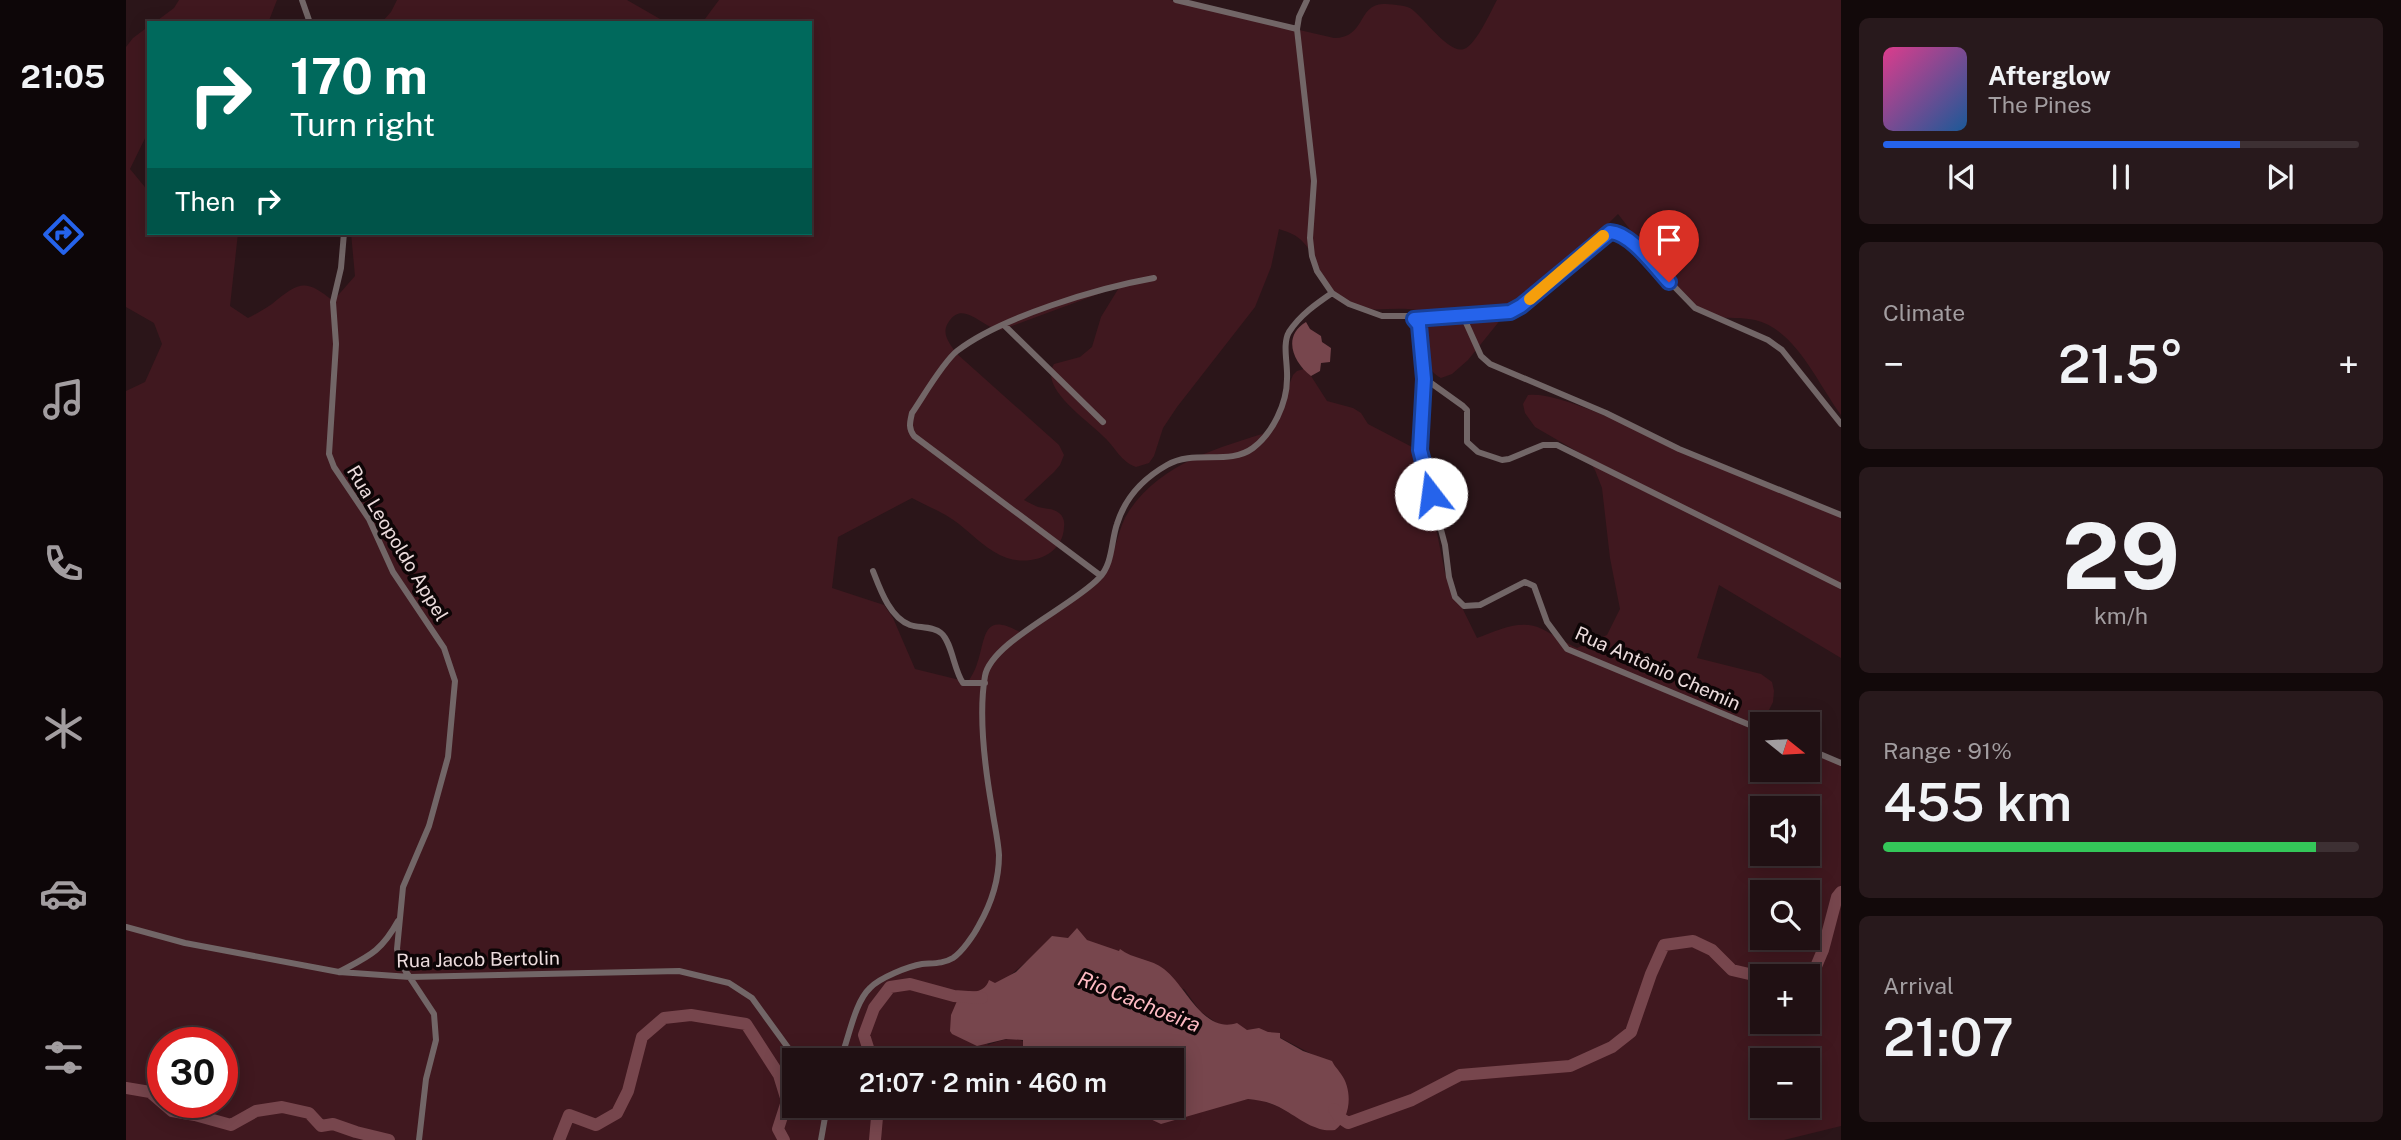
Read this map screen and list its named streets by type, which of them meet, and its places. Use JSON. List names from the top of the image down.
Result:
{
  "streets": {
    "street": ["Rua Leopoldo Appel", "Rua Antônio Chemin", "Rua Jacob Bertolin"]
  },
  "crossings": [
    ["Rua Leopoldo Appel", "Rua Jacob Bertolin"]
  ],
  "water": ["Rio Cachoeira"],
  "north": "right",
  "page": {
    "tabs": "21:05",
    "turn": ["170 m", "Turn right"],
    "song": ["Afterglow", "The Pines"],
    "then": "Then",
    "tile": [
      "Climate",
      ["29", "km/h"],
      ["Range · 91%", "455 km"],
      ["Arrival", "21:07"]
    ],
    "heat": ["−", "21.5°", "+"],
    "map_buttons": ["+", "−"],
    "limit": "30",
    "trip": "21:07 · 2 min · 460 m"
  }
}
